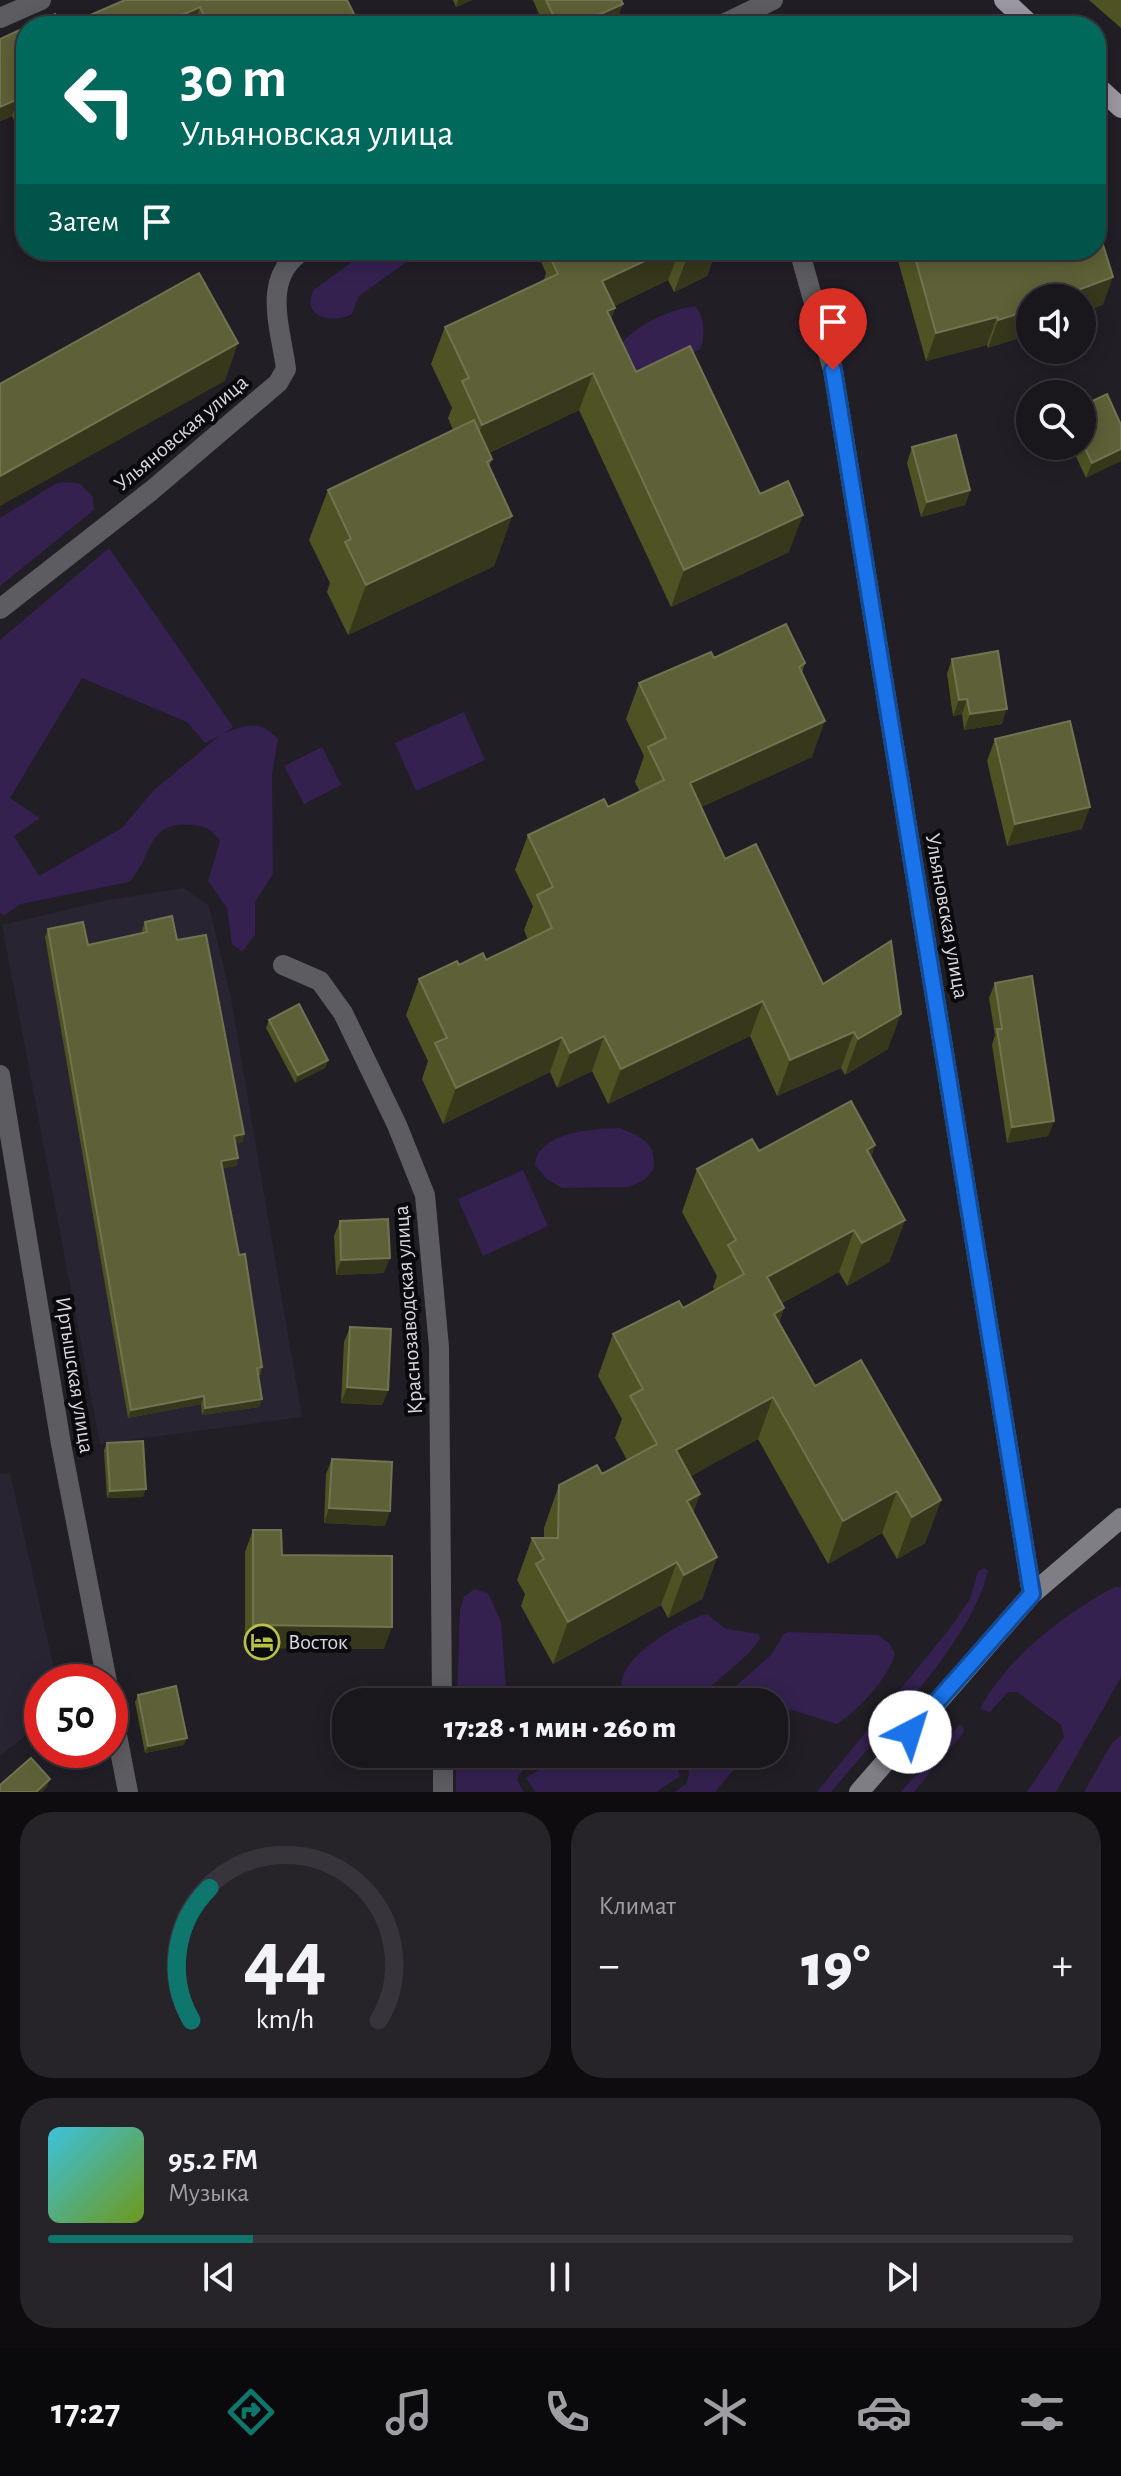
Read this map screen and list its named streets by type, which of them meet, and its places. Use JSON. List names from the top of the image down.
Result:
{
  "streets": {
    "street": ["Ульяновская улица", "Краснозаводская улица", "Иртышская улица"]
  },
  "places": {
    "hotel": ["Восток"]
  },
  "page": {
    "turn": ["30 m", "Ульяновская улица"],
    "then": "Затем",
    "limit": "50",
    "trip": "17:28 · 1 мин · 260 m",
    "tile": "Климат",
    "heat": ["−", "19°", "+"],
    "song": ["95.2 FM", "Музыка"],
    "tabs": "17:27",
    "gauge": ["44", "km/h"]
  }
}
